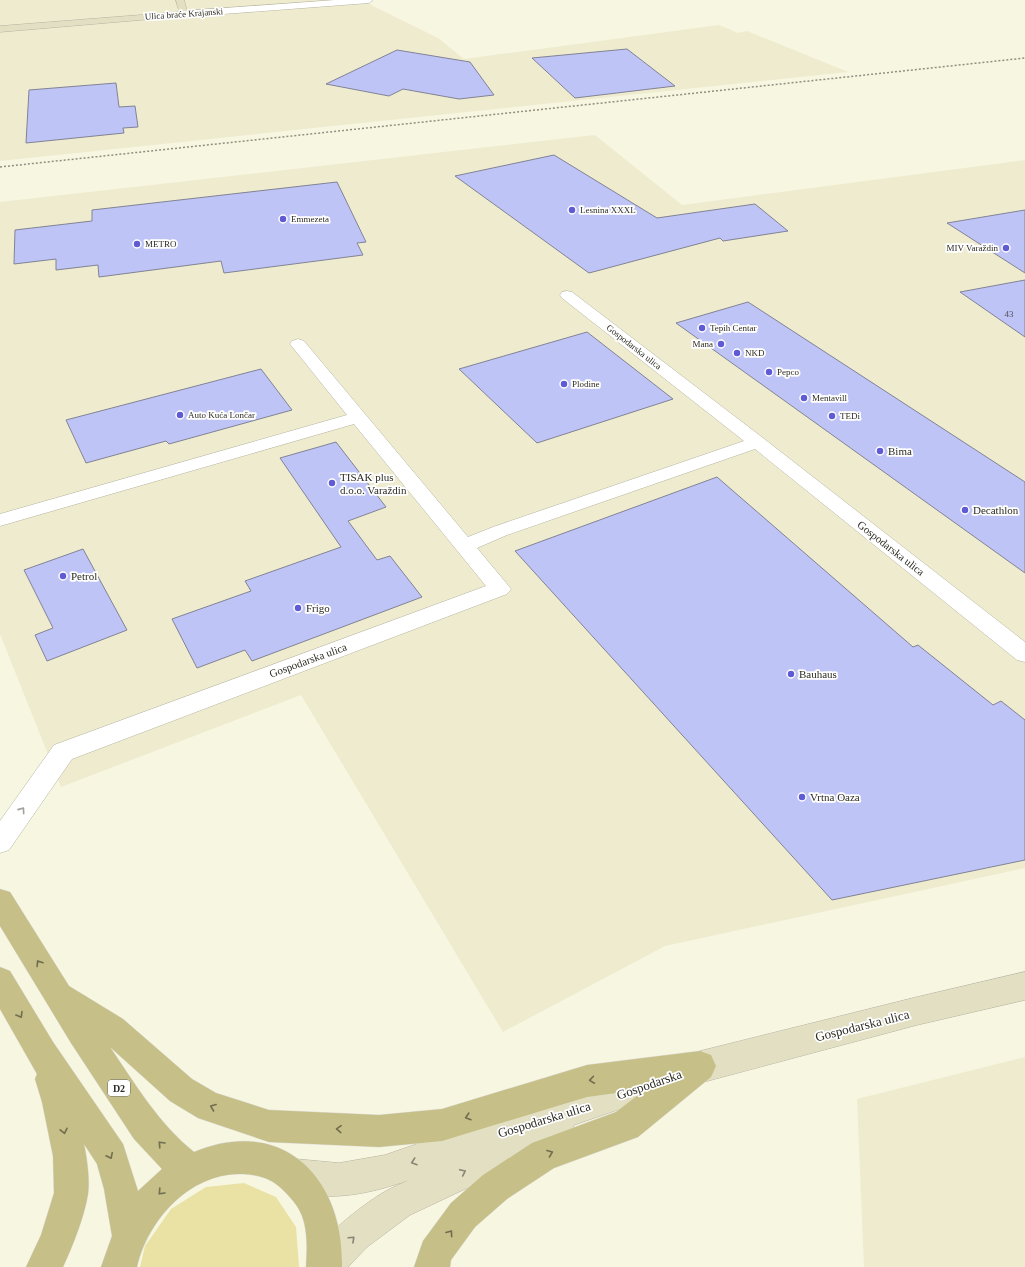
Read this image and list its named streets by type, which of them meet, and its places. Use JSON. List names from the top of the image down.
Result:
{
  "streets": {
    "main road": [
      "Ulica braće Krajanski",
      "Gospodarska ulica",
      "Gospodarska",
      "D2"
    ]
  },
  "crossings": [
    ["Gospodarska ulica", "Gospodarska"]
  ],
  "places": [
    "Lesnina XXXL",
    "Emmezeta",
    "METRO",
    "MIV Varaždin",
    "Tepih Centar",
    "Mana",
    "NKD",
    "Pepco",
    "Plodine",
    "Mentavill",
    "Auto Kuća Lončar",
    "TEDi",
    "Bima",
    "TISAK plus d.o.o. Varaždin",
    "Decathlon",
    "Petrol",
    "Frigo",
    "Bauhaus",
    "Vrtna Oaza"
  ],
  "house_numbers": ["43"]
}
